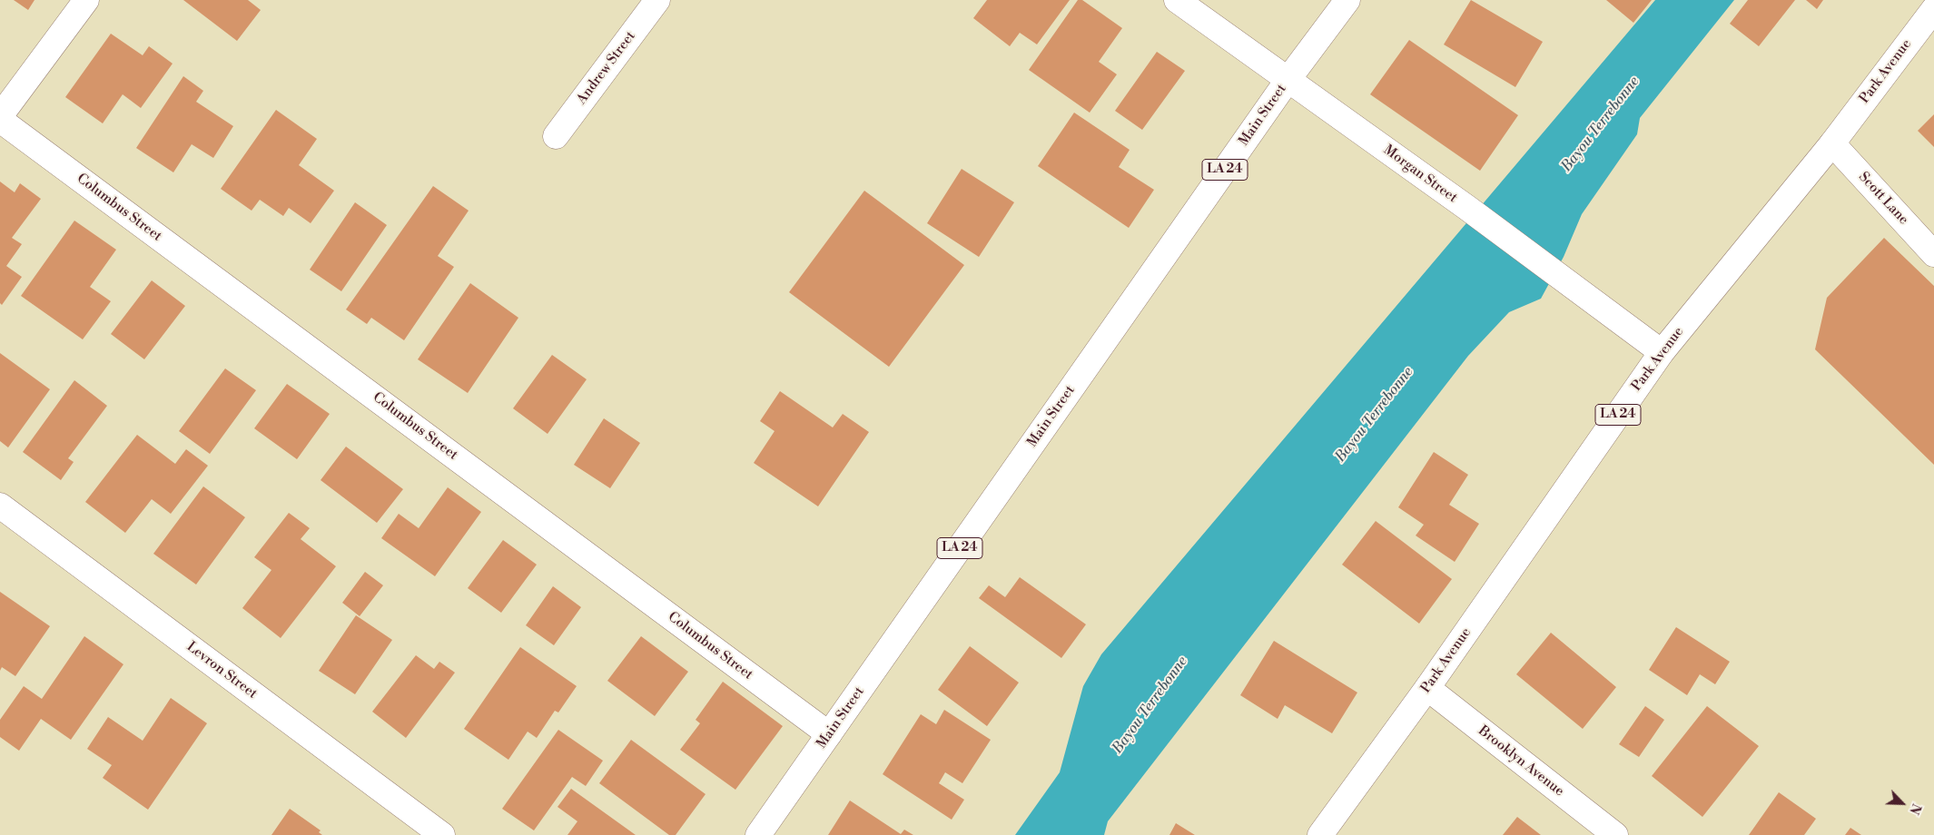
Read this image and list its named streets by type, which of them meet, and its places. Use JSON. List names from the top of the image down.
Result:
{
  "streets": {
    "street": [
      "Andrew Street",
      "Park Avenue",
      "Main Street",
      "LA 24",
      "Morgan Street",
      "Scott Lane",
      "Columbus Street",
      "Levron Street",
      "Brooklyn Avenue"
    ]
  },
  "crossings": [
    ["Park Avenue", "Morgan Street"],
    ["Park Avenue", "Scott Lane"],
    ["Park Avenue", "Brooklyn Avenue"],
    ["Main Street", "Morgan Street"],
    ["Main Street", "Columbus Street"]
  ],
  "water": ["Bayou Terrebonne"],
  "north": "bottom right"
}
